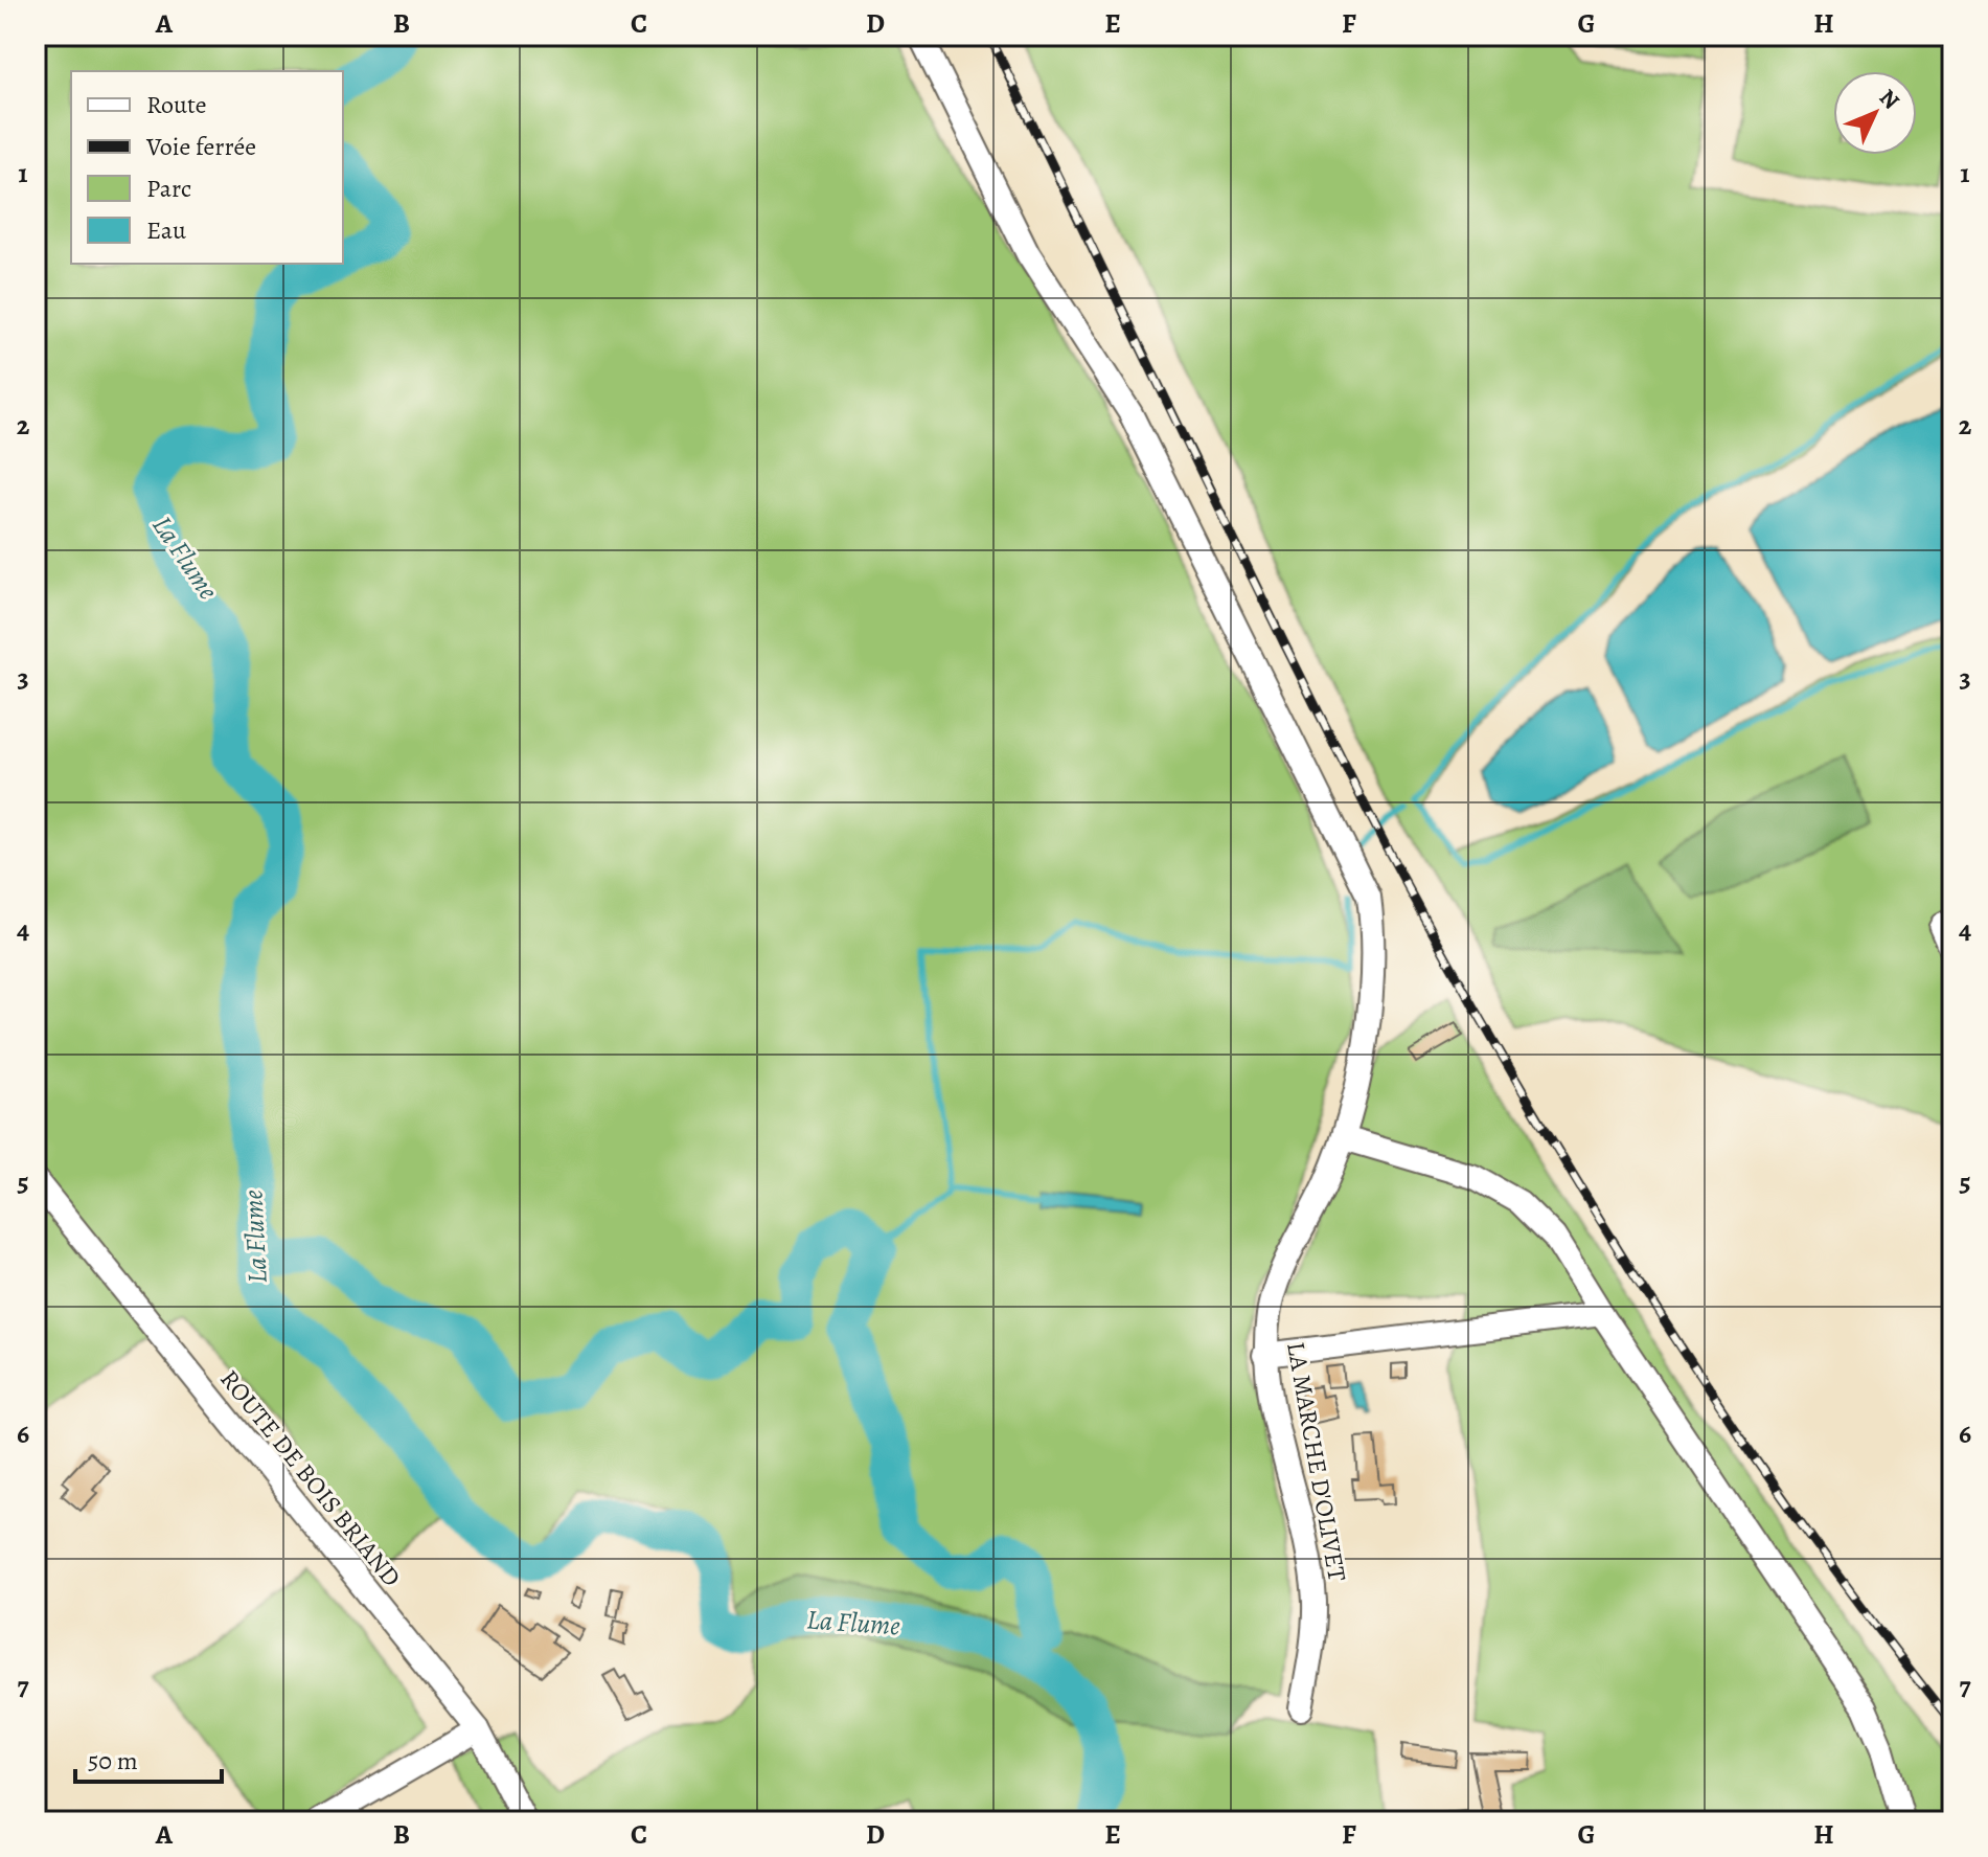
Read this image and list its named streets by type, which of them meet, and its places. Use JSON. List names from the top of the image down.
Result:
{
  "streets": {
    "street": ["LA MARCHE D'OLIVET", "ROUTE DE BOIS BRIAND"]
  },
  "water": ["La Flume"],
  "legend": [
    "Route",
    "Voie ferrée",
    "Parc",
    "Eau"
  ],
  "scale_bar": "50 m",
  "north": "top right",
  "grid": {
    "columns": [
      "A",
      "B",
      "C",
      "D",
      "E",
      "F",
      "G",
      "H"
    ],
    "rows": [
      "1",
      "2",
      "3",
      "4",
      "5",
      "6",
      "7"
    ]
  }
}
